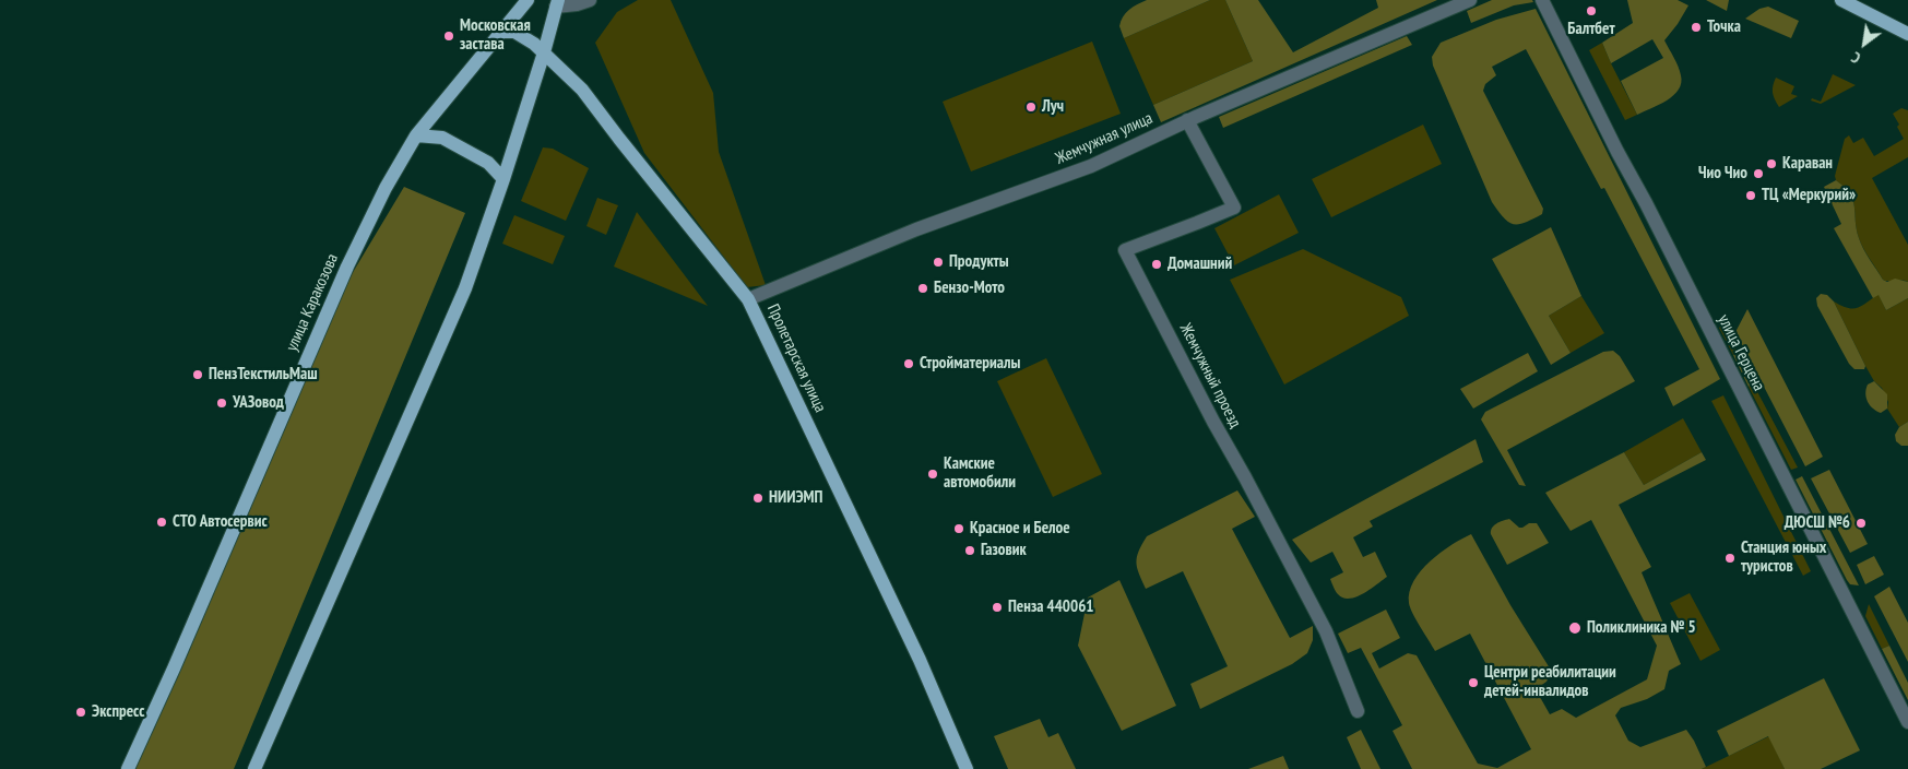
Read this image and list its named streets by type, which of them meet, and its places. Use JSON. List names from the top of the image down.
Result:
{
  "streets": {
    "main road": ["улица Каракозова", "Пролетарская улица"],
    "street": ["Жемчужная улица", "улица Герцена", "Жемчужный проезд"]
  },
  "crossings": [
    ["Жемчужная улица", "Пролетарская улица"],
    ["Жемчужная улица", "Жемчужный проезд"],
    ["улица Каракозова", "Пролетарская улица"]
  ],
  "places": [
    "Балтбет",
    "Точка",
    "Московская застава",
    "Луч",
    "Караван",
    "Чио Чио",
    "ТЦ «Меркурий»",
    "Продукты",
    "Домашний",
    "Бензо-Мото",
    "Стройматериалы",
    "ПензТекстильМаш",
    "УАЗовод",
    "Камские автомобили",
    "НИИЭМП",
    "СТО Автосервис",
    "ДЮСШ №6",
    "Красное и Белое",
    "Газовик",
    "Станция юных туристов",
    "Пенза 440061",
    "Поликлиника № 5",
    "Центри реабилитации детей-инвалидов",
    "Экспресс"
  ],
  "north": "bottom left"
}
